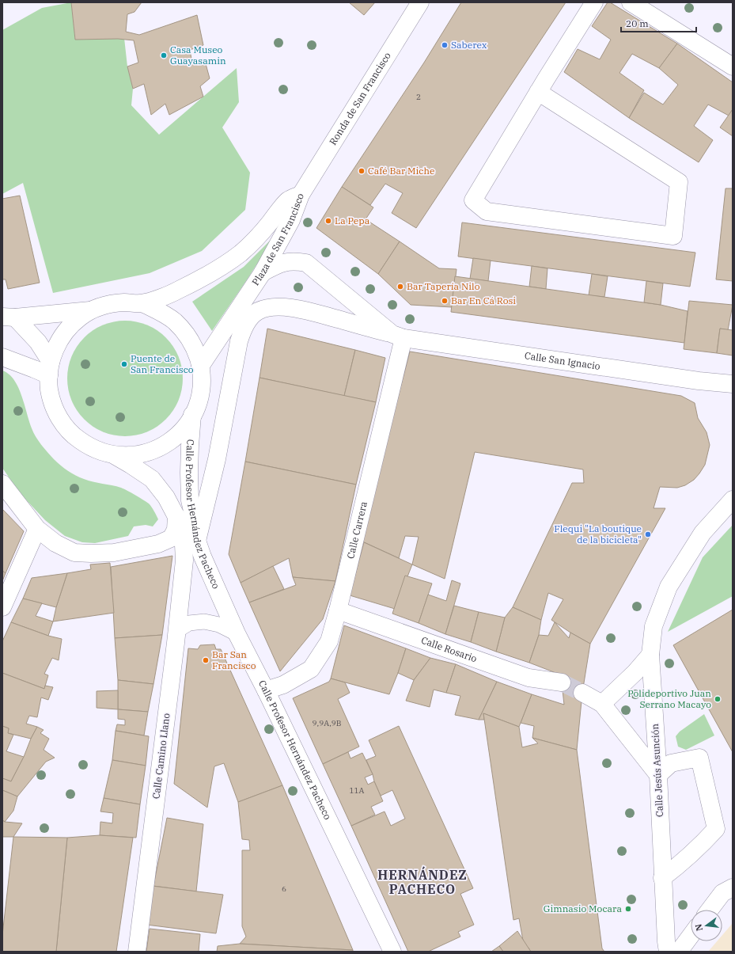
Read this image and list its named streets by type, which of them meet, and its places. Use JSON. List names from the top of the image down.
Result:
{
  "streets": {
    "street": [
      "Ronda de San Francisco",
      "Plaza de San Francisco",
      "Calle San Ignacio",
      "Calle Profesor Hernández Pacheco",
      "Calle Carrera",
      "Calle Rosario",
      "Calle Camino Llano",
      "Calle Jesús Asunción"
    ]
  },
  "crossings": [
    ["Ronda de San Francisco", "Plaza de San Francisco"],
    ["Plaza de San Francisco", "Calle San Ignacio"],
    ["Plaza de San Francisco", "Calle Profesor Hernández Pacheco"],
    ["Plaza de San Francisco", "Calle Camino Llano"],
    ["Calle San Ignacio", "Calle Carrera"],
    ["Calle Profesor Hernández Pacheco", "Calle Carrera"],
    ["Calle Carrera", "Calle Rosario"]
  ],
  "districts": ["HERNÁNDEZ PACHECO"],
  "places": [
    "Saberex",
    "Casa Museo Guayasamin",
    "Café Bar Miche",
    "La Pepa",
    "Bar Tapería Nilo",
    "Bar En Cá Rosi",
    "Puente de San Francisco",
    "Flequi \"La boutique de la bicicleta\"",
    "Bar San Francisco",
    "Polideportivo Juan Serrano Macayo",
    "Gimnasio Mocara"
  ],
  "house_numbers": [
    "2",
    "9,9A,9B",
    "11A",
    "6"
  ],
  "scale_bar": "20 m",
  "north": "left"
}
